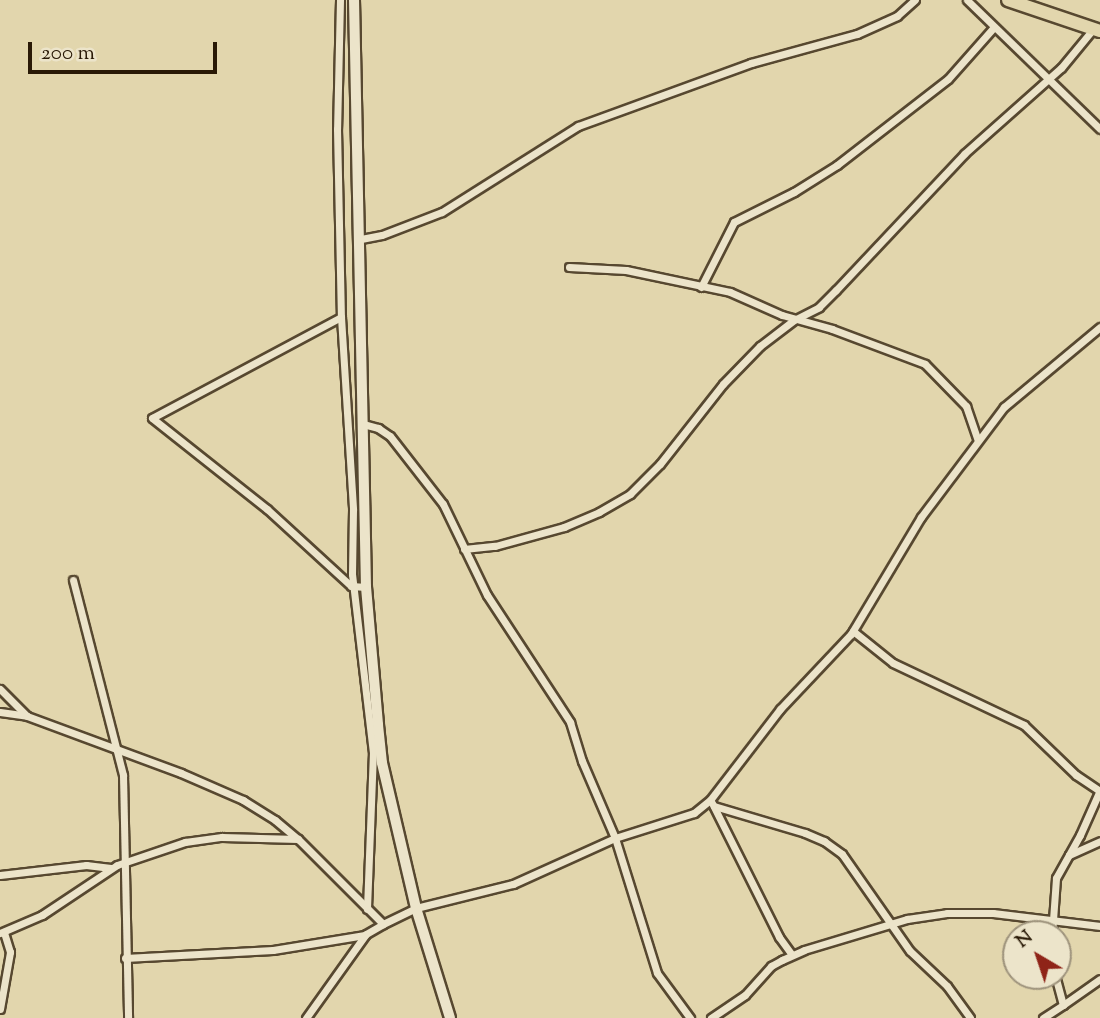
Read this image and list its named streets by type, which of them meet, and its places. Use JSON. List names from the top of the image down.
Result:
{
  "scale_bar": "200 m",
  "north": "top left"
}
